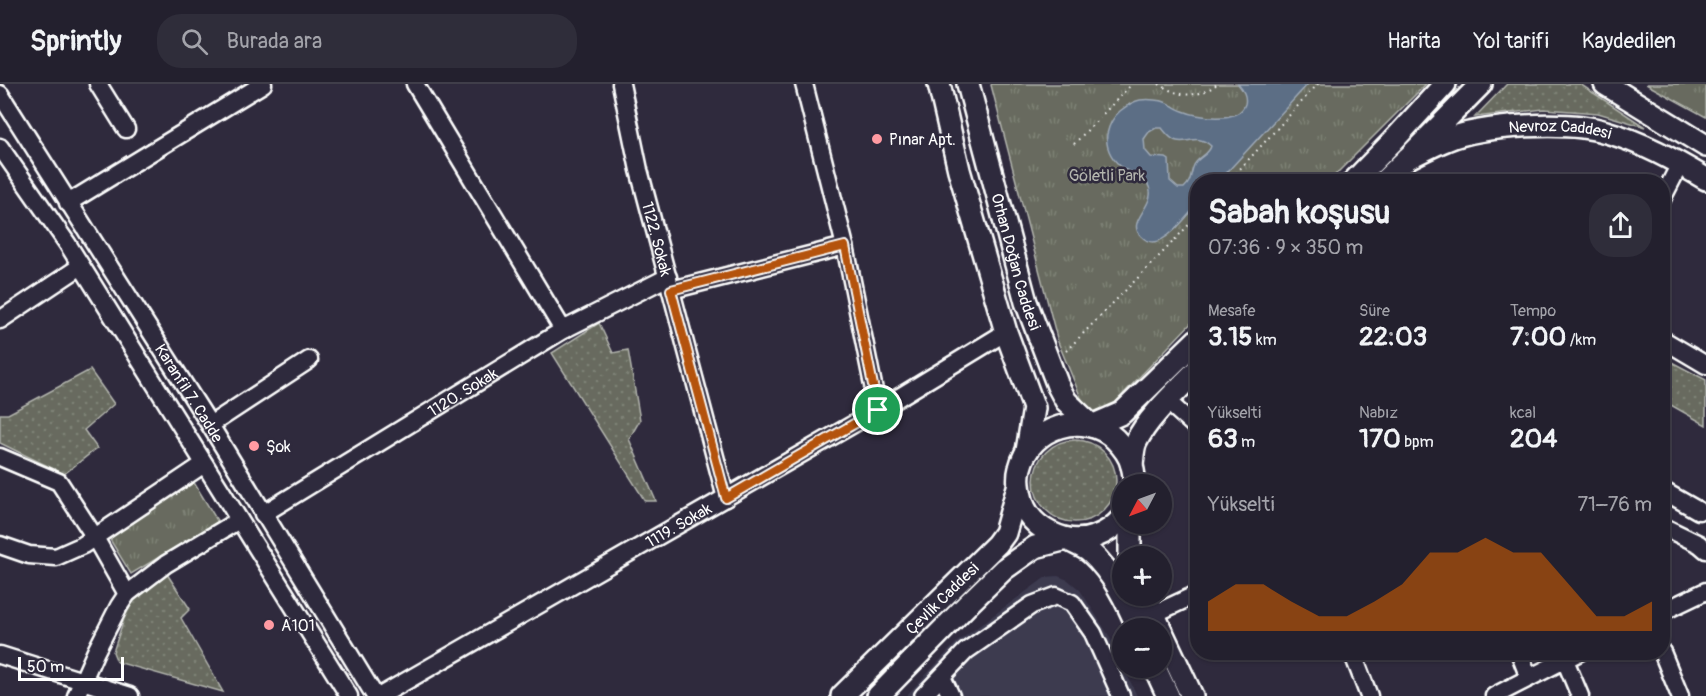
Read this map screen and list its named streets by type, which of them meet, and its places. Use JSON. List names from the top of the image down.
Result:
{
  "streets": {
    "main road": ["Nevroz Caddesi", "Orhan Doğan Caddesi", "Çevlik Caddesi"],
    "street": [
      "1122. Sokak",
      "1120. Sokak",
      "Karanfil 7. Cadde",
      "1119. Sokak"
    ]
  },
  "crossings": [
    ["1122. Sokak", "1120. Sokak"],
    ["1122. Sokak", "1119. Sokak"],
    ["1120. Sokak", "Karanfil 7. Cadde"],
    ["Karanfil 7. Cadde", "1119. Sokak"],
    ["1119. Sokak", "Çevlik Caddesi"]
  ],
  "parks": ["Göletli Park"],
  "places": ["Pınar Apt.", "Şok", "A101"],
  "scale_bar": "50 m",
  "north": "bottom left",
  "page": {
    "header": "Sprintly",
    "search": "Burada ara",
    "nav": ["Harita", "Yol tarifi", "Kaydedilen"],
    "heading": ["Sabah koşusu", "07:36 · 9 × 350 m"],
    "stats": [
      ["Mesafe", "3.15 km"],
      ["Süre", "22:03"],
      ["Tempo", "7:00 /km"],
      ["Yükselti", "63 m"],
      ["Nabız", "170 bpm"],
      ["kcal", "204"]
    ],
    "map_buttons": ["+", "−"],
    "chart": ["Yükselti", "71–76 m"],
    "scale": "50 m"
  }
}
